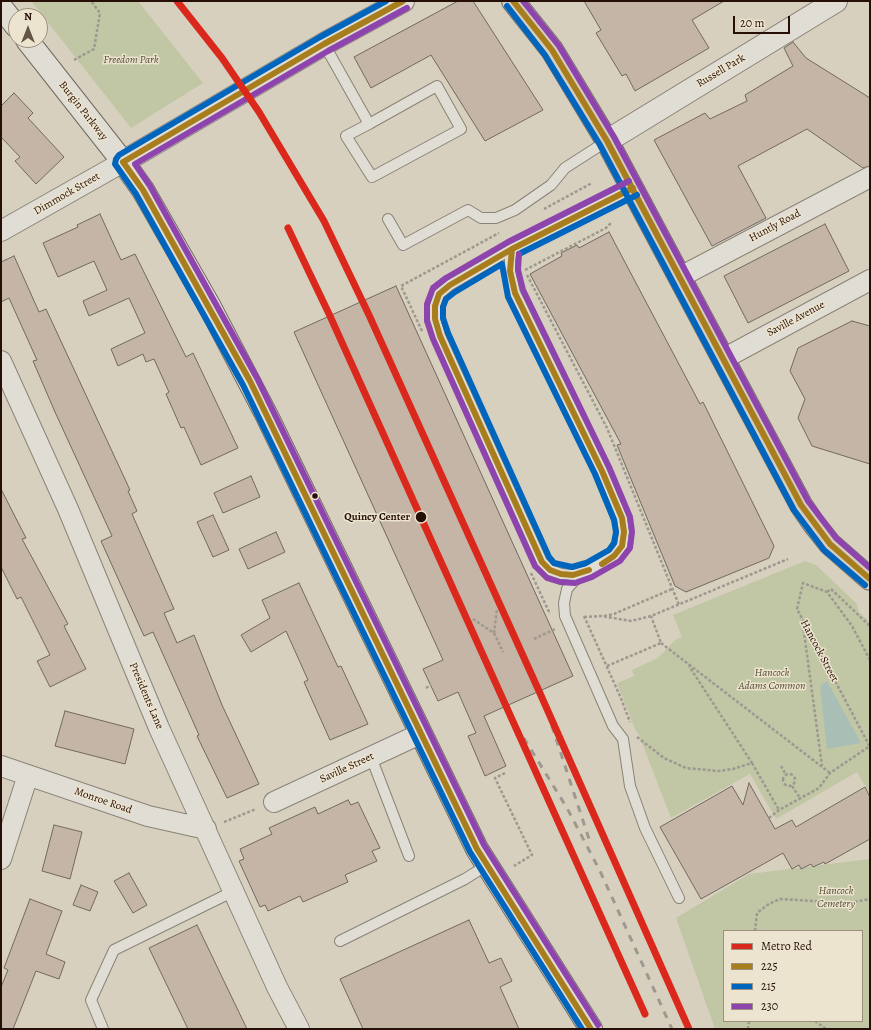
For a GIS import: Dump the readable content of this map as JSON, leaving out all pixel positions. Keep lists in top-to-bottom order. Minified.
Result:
{"streets":{"main road":["Russell Park","Burgin Parkway","Dimmock Street"],"street":["Huntly Road","Saville Avenue","Presidents Lane","Saville Street","Monroe Road"],"path":["Hancock Street"]},"crossings":[["Burgin Parkway","Dimmock Street"],["Burgin Parkway","Saville Street"],["Presidents Lane","Monroe Road"]],"parks":["Freedom Park","Hancock Adams Common","Hancock Cemetery"],"places":["Quincy Center"],"lines":["metro line Red","transit line 225","transit line 215","transit line 230"],"legend":["Metro Red","225","215","230"],"scale_bar":"20 m","north":"top"}
